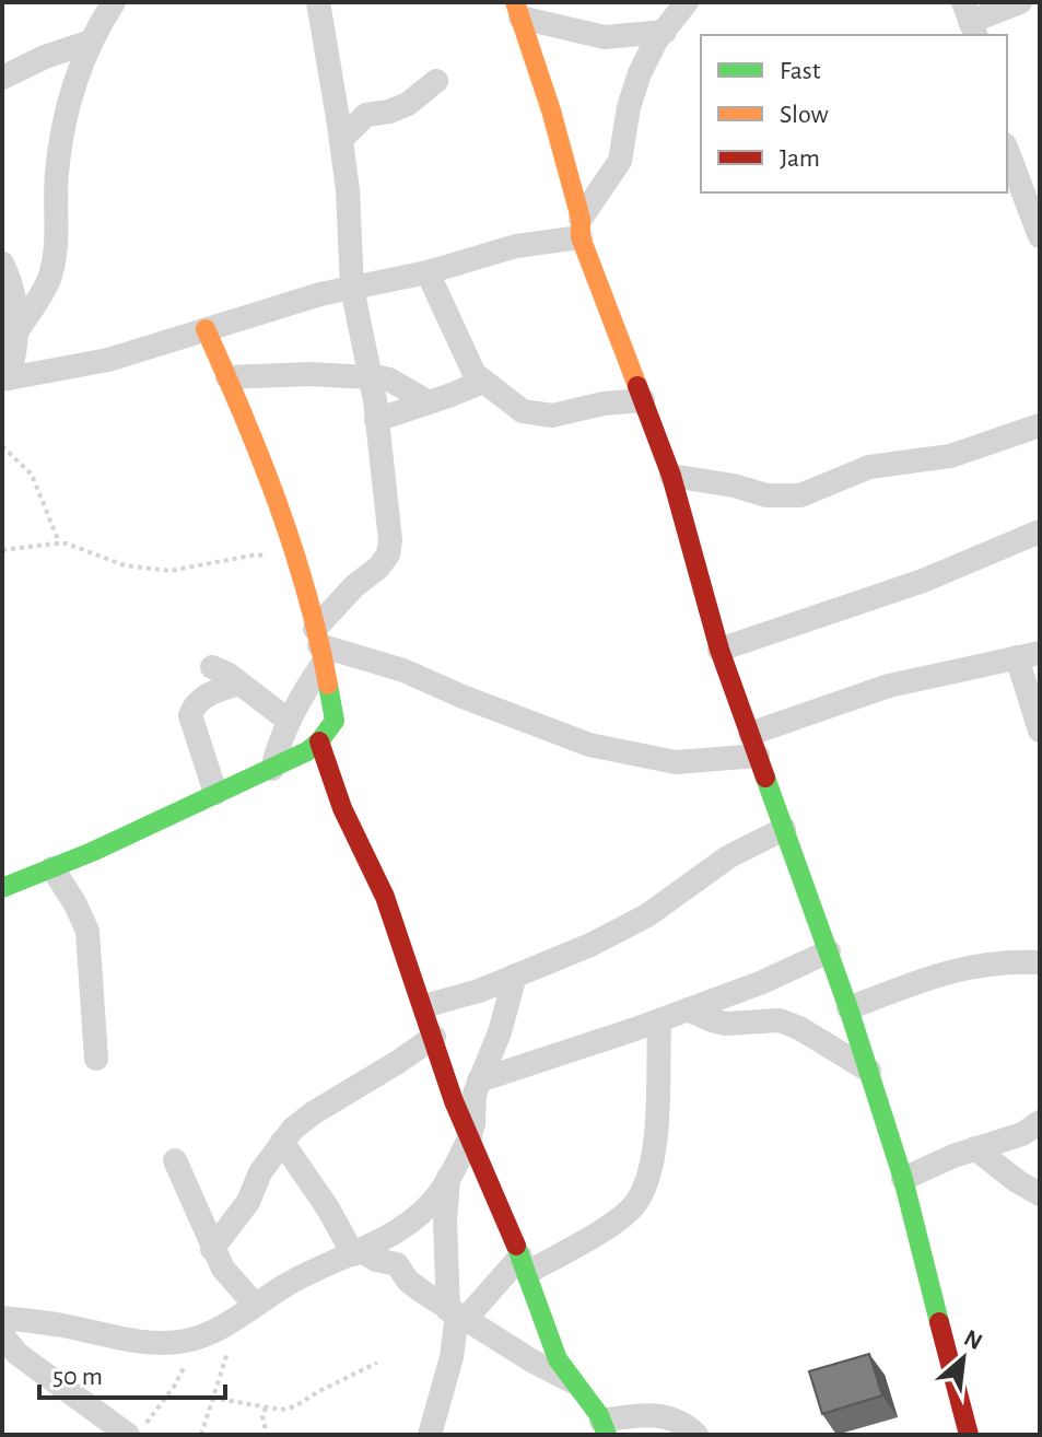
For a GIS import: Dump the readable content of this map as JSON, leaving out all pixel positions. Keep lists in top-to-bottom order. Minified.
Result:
{"legend":["Fast","Slow","Jam"],"scale_bar":"50 m","north":"top right"}
